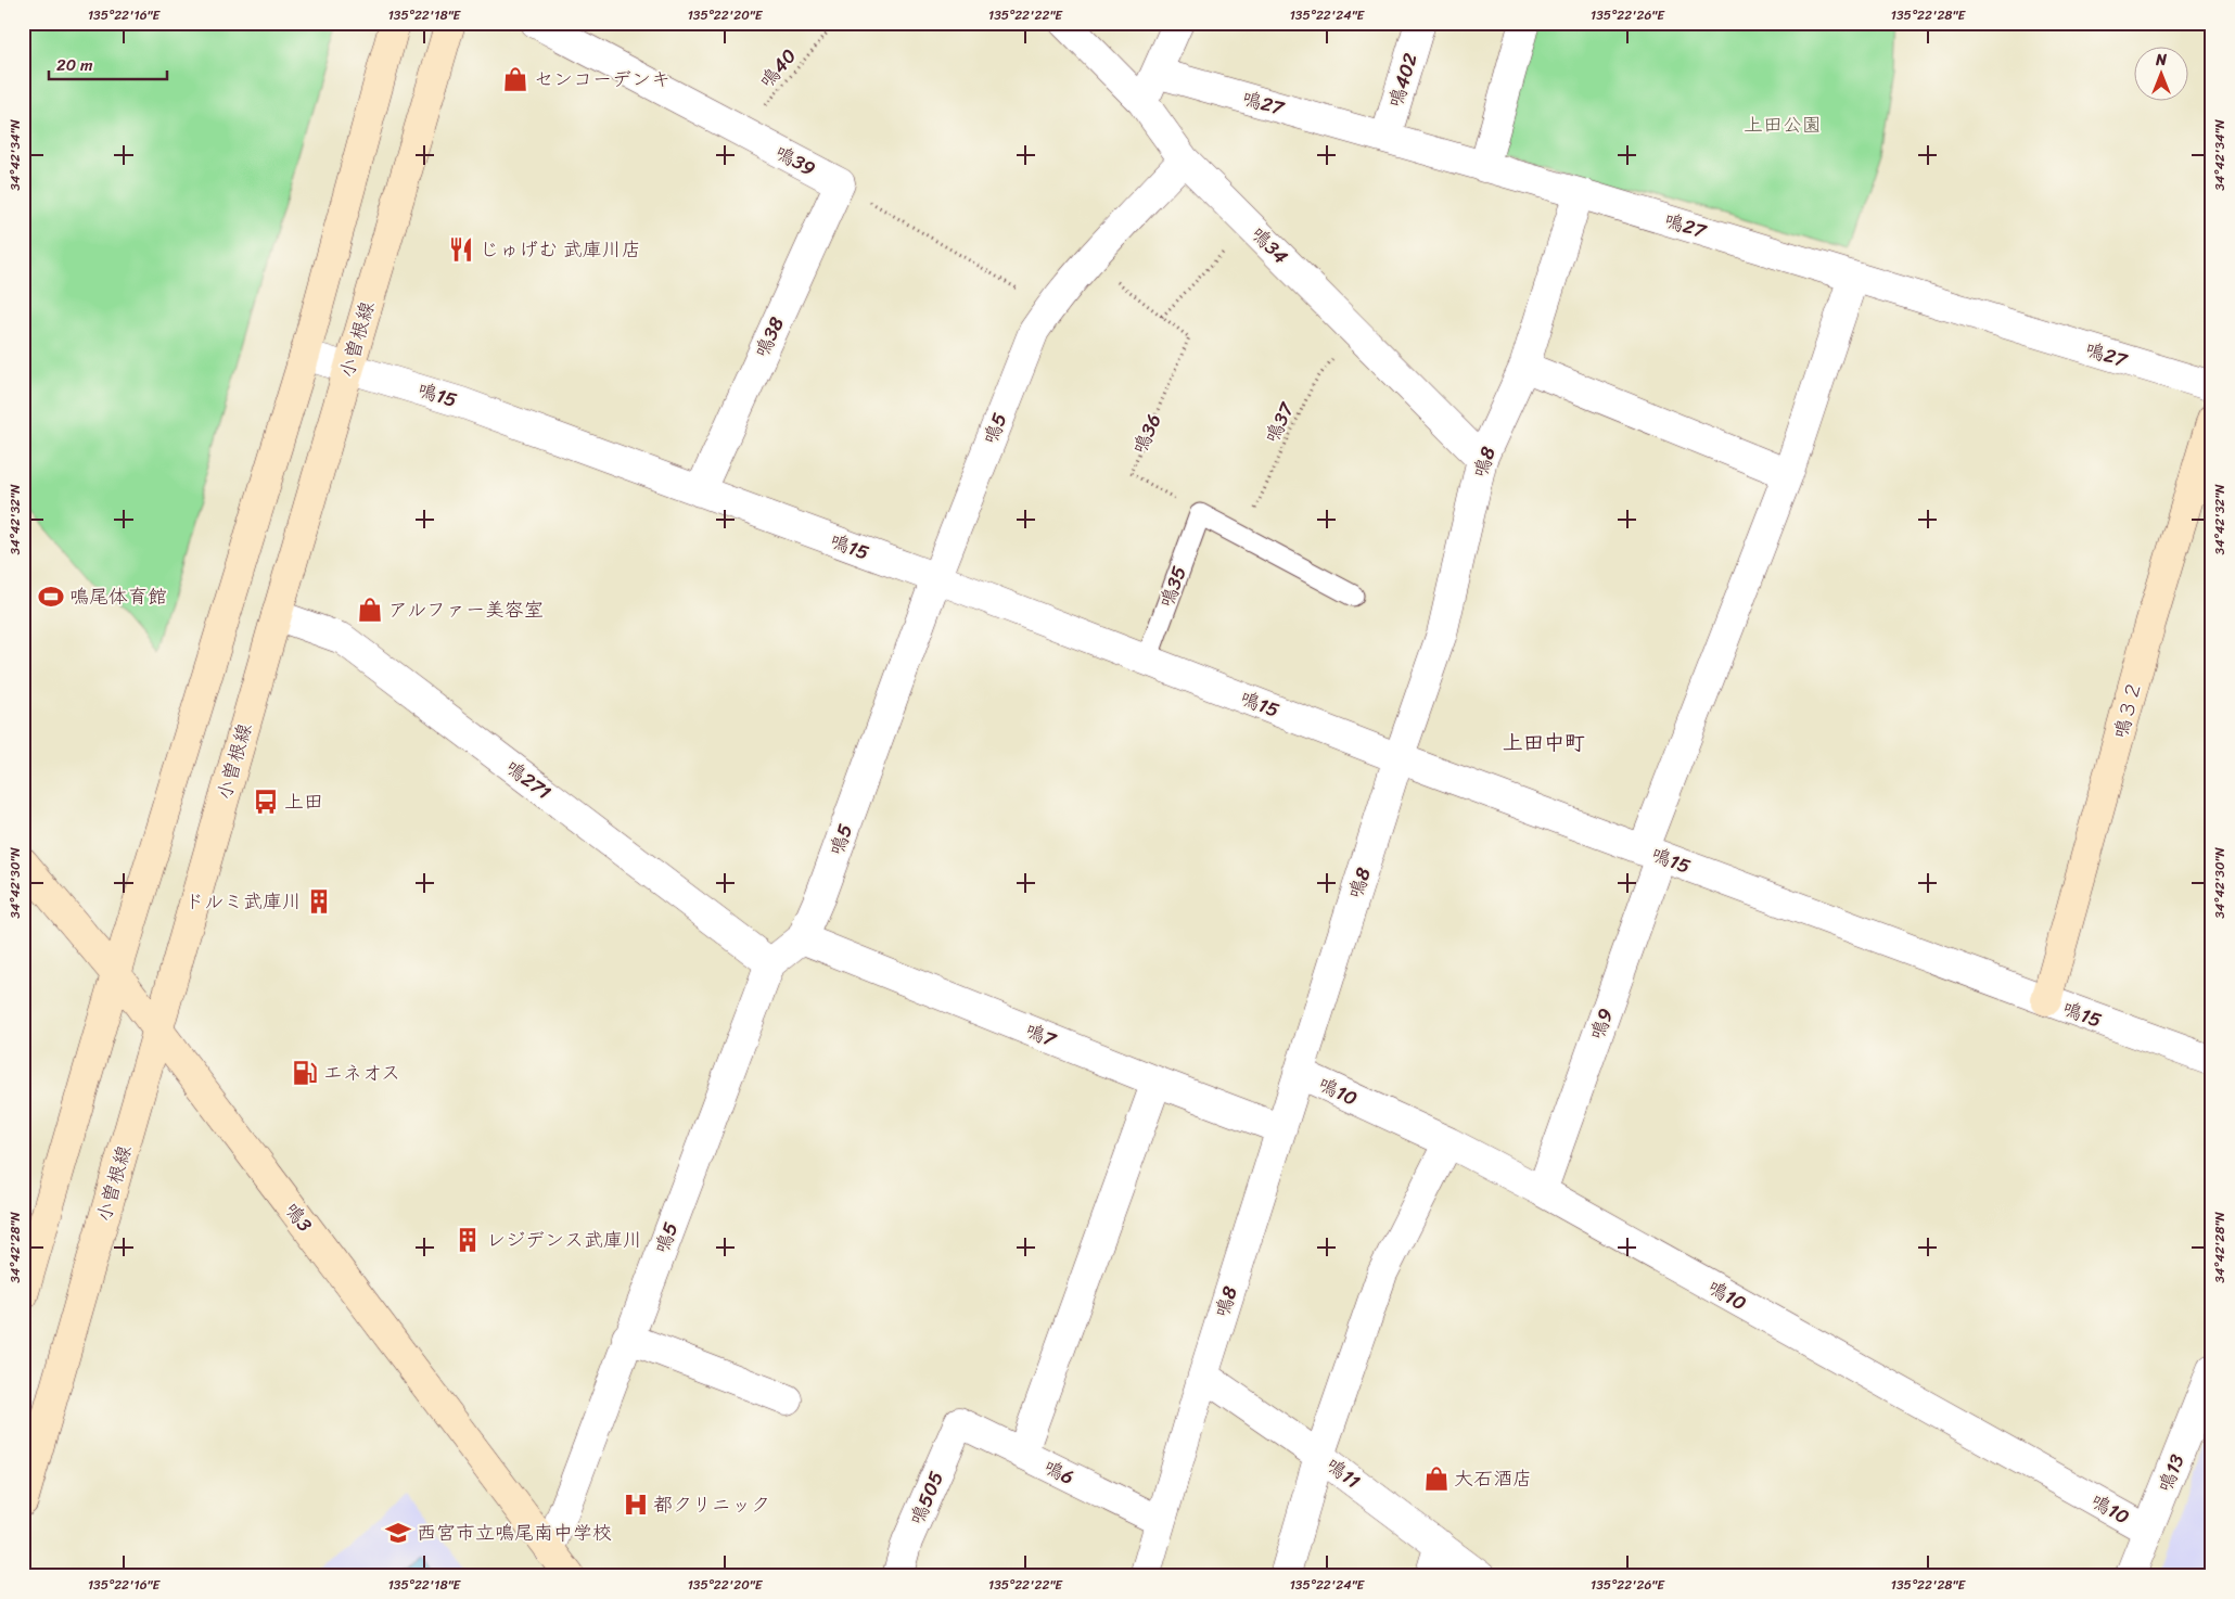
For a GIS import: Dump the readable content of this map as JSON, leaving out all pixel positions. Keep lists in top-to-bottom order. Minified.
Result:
{"streets":{"street":["鳴402","鳴27","鳴39","鳴34","鳴38","小曽根線","鳴15","鳴5","鳴8","鳴３２","鳴271","鳴9","鳴7","鳴10","鳴3","鳴6","鳴11","鳴13","鳴505"],"lane":["鳴35"],"path":["鳴40","鳴37","鳴36"]},"crossings":[["鳴40","鳴39"],["鳴402","鳴27"],["鳴27","鳴8"],["鳴27","鳴9"],["鳴39","鳴38"],["鳴34","鳴37"],["鳴34","鳴5"],["鳴34","鳴8"],["鳴38","鳴15"],["小曽根線","鳴15"],["小曽根線","鳴271"],["小曽根線","鳴3"],["鳴15","鳴5"],["鳴15","鳴8"],["鳴15","鳴35"],["鳴15","鳴３２"],["鳴15","鳴9"],["鳴5","鳴36"],["鳴5","鳴271"],["鳴5","鳴7"],["鳴5","鳴3"],["鳴36","鳴35"],["鳴8","鳴7"],["鳴8","鳴10"],["鳴8","鳴6"],["鳴8","鳴11"],["鳴9","鳴10"],["鳴10","鳴13"],["鳴6","鳴505"]],"districts":["上田中町"],"parks":["上田公園"],"places":{"shop":["センコーデンキ","アルファー美容室","大石酒店"],"restaurant":["じゅげむ 武庫川店"],"sports":["鳴尾体育館"],"bus stop":["上田"],"building":["ドルミ武庫川","レジデンス武庫川"],"fuel station":["エネオス"],"hospital":["都クリニック"],"school or university":["西宮市立鳴尾南中学校"]},"scale_bar":"20 m","north":"top","coordinates":["135°22'16\"E","135°22'18\"E","135°22'20\"E","135°22'22\"E","135°22'24\"E","135°22'26\"E","135°22'28\"E","34°42'34\"N","34°42'32\"N","34°42'30\"N","34°42'28\"N"]}
